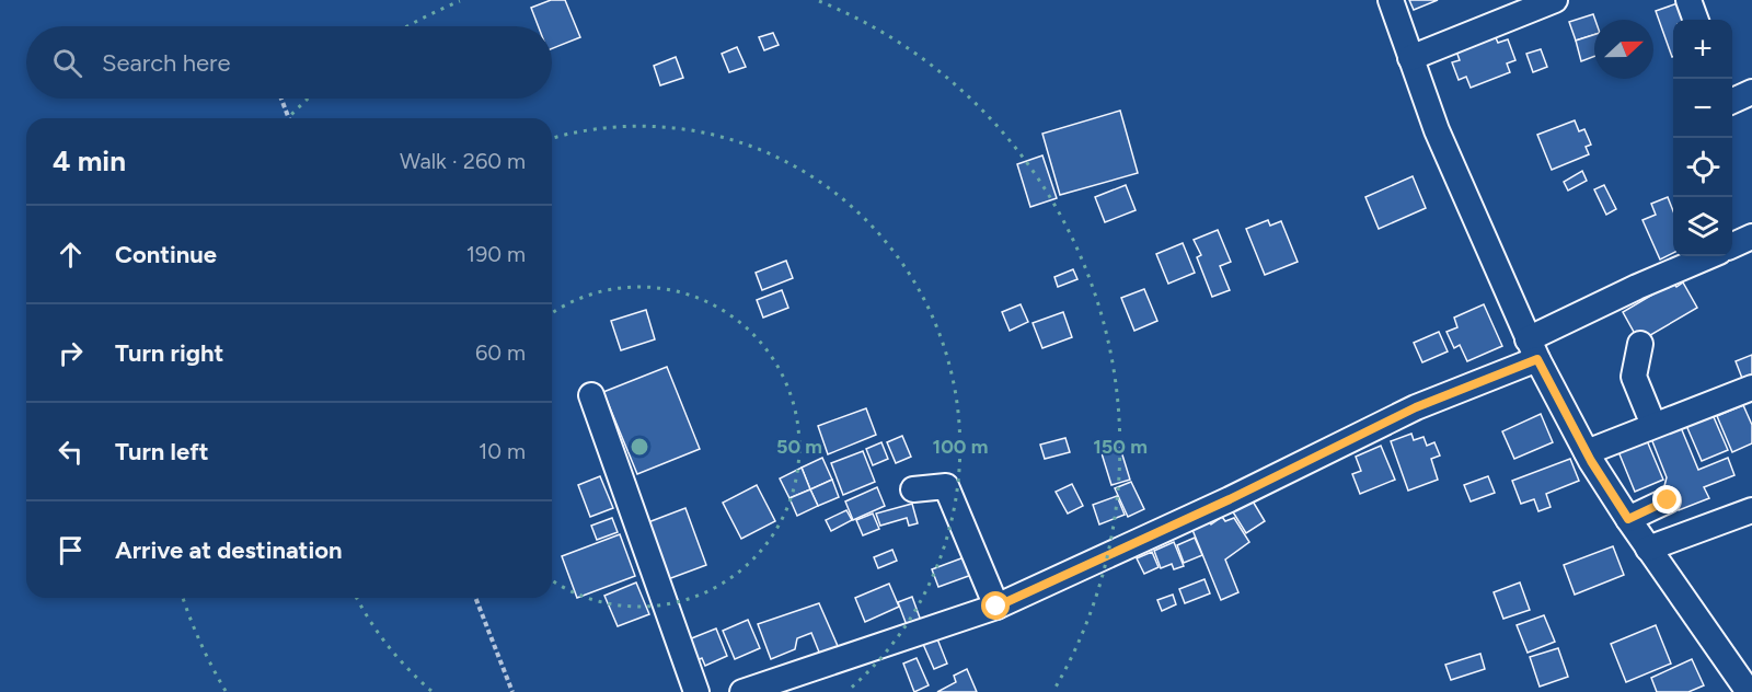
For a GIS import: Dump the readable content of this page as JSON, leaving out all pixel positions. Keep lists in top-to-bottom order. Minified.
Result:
{"north":"right","page":{"map_buttons":["+","−"],"search":"Search here","heading":["4 min","Walk · 260 m"],"list":[["Continue","190 m"],["Turn right","60 m"],["Turn left","10 m"],"Arrive at destination"]},"rings":["50 m","100 m","150 m"]}
